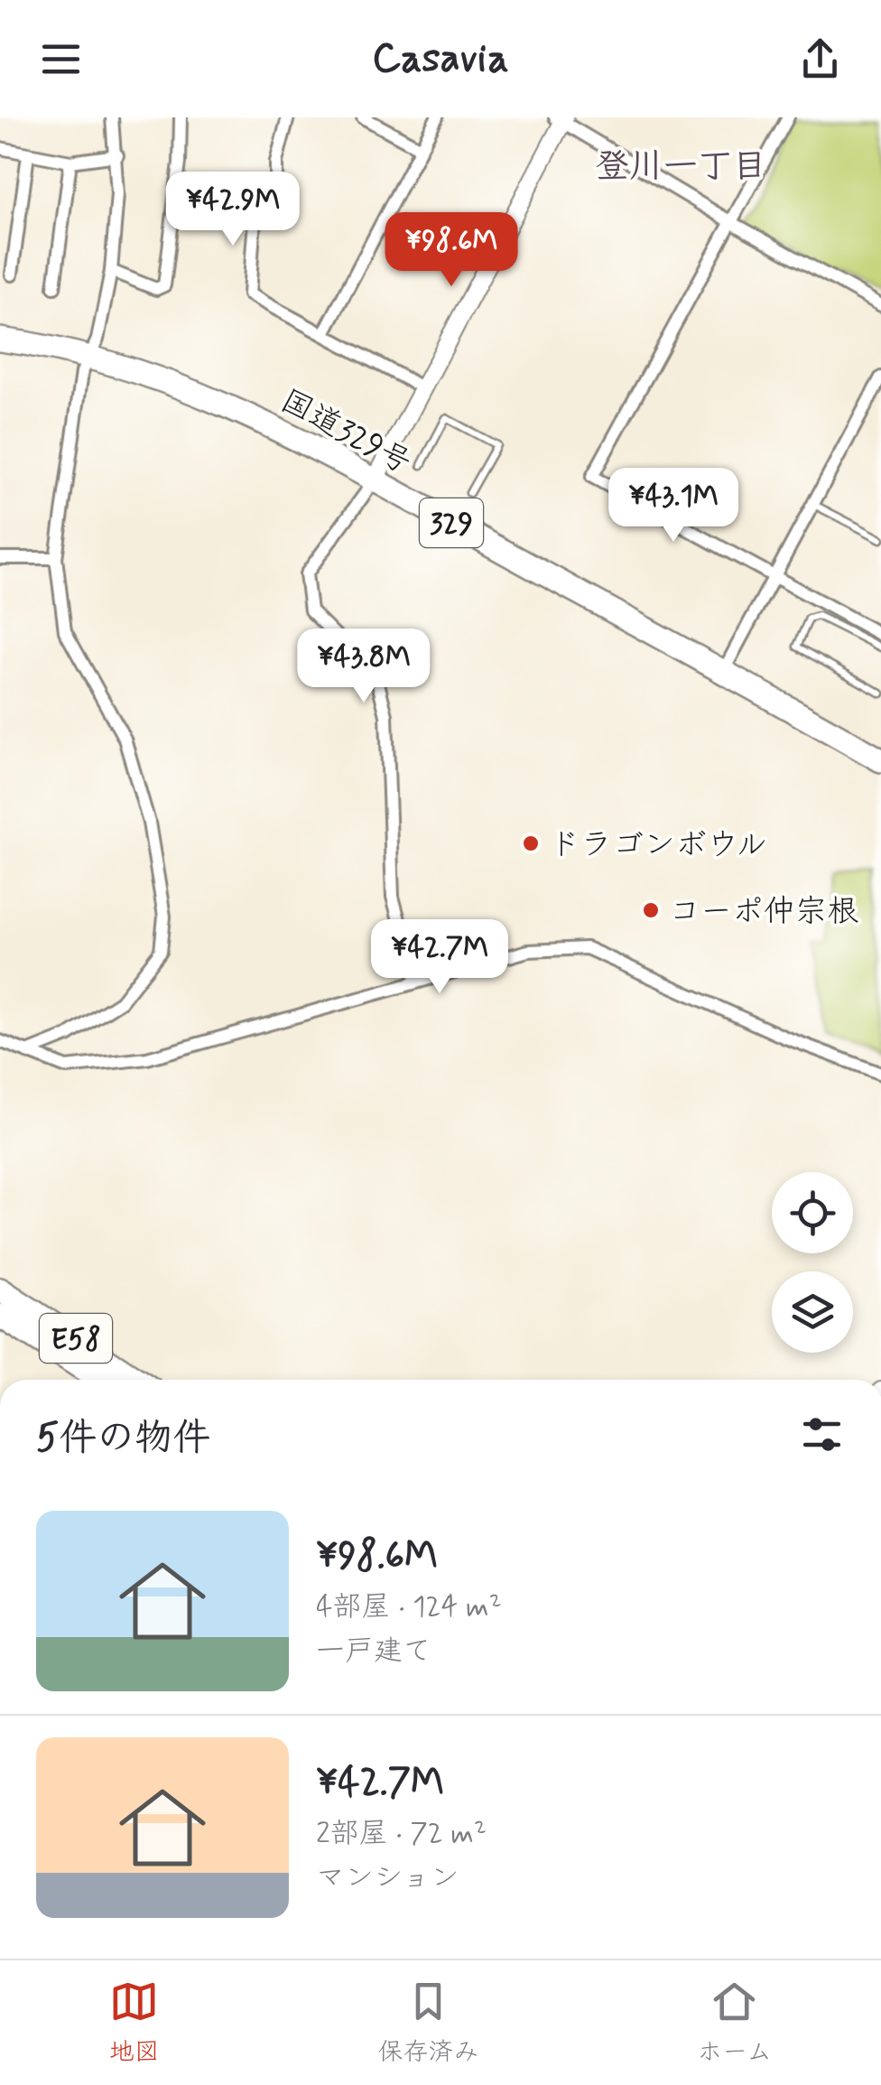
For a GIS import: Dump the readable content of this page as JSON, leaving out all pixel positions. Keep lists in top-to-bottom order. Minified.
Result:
{"streets":{"highway":["国道329号","329","E58"]},"districts":["登川一丁目"],"places":["ドラゴンボウル","コーポ仲宗根"],"page":{"header":"Casavia","price":["¥42.9M","¥98.6M","¥43.1M","¥43.8M","¥42.7M"],"heading":"5件の物件","list":[{"name":"¥98.6M","note":"4部屋 · 124 m² · 一戸建て"},{"name":"¥42.7M","note":"2部屋 · 72 m² · マンション"}],"tabs":["地図","保存済み","ホーム"]}}
